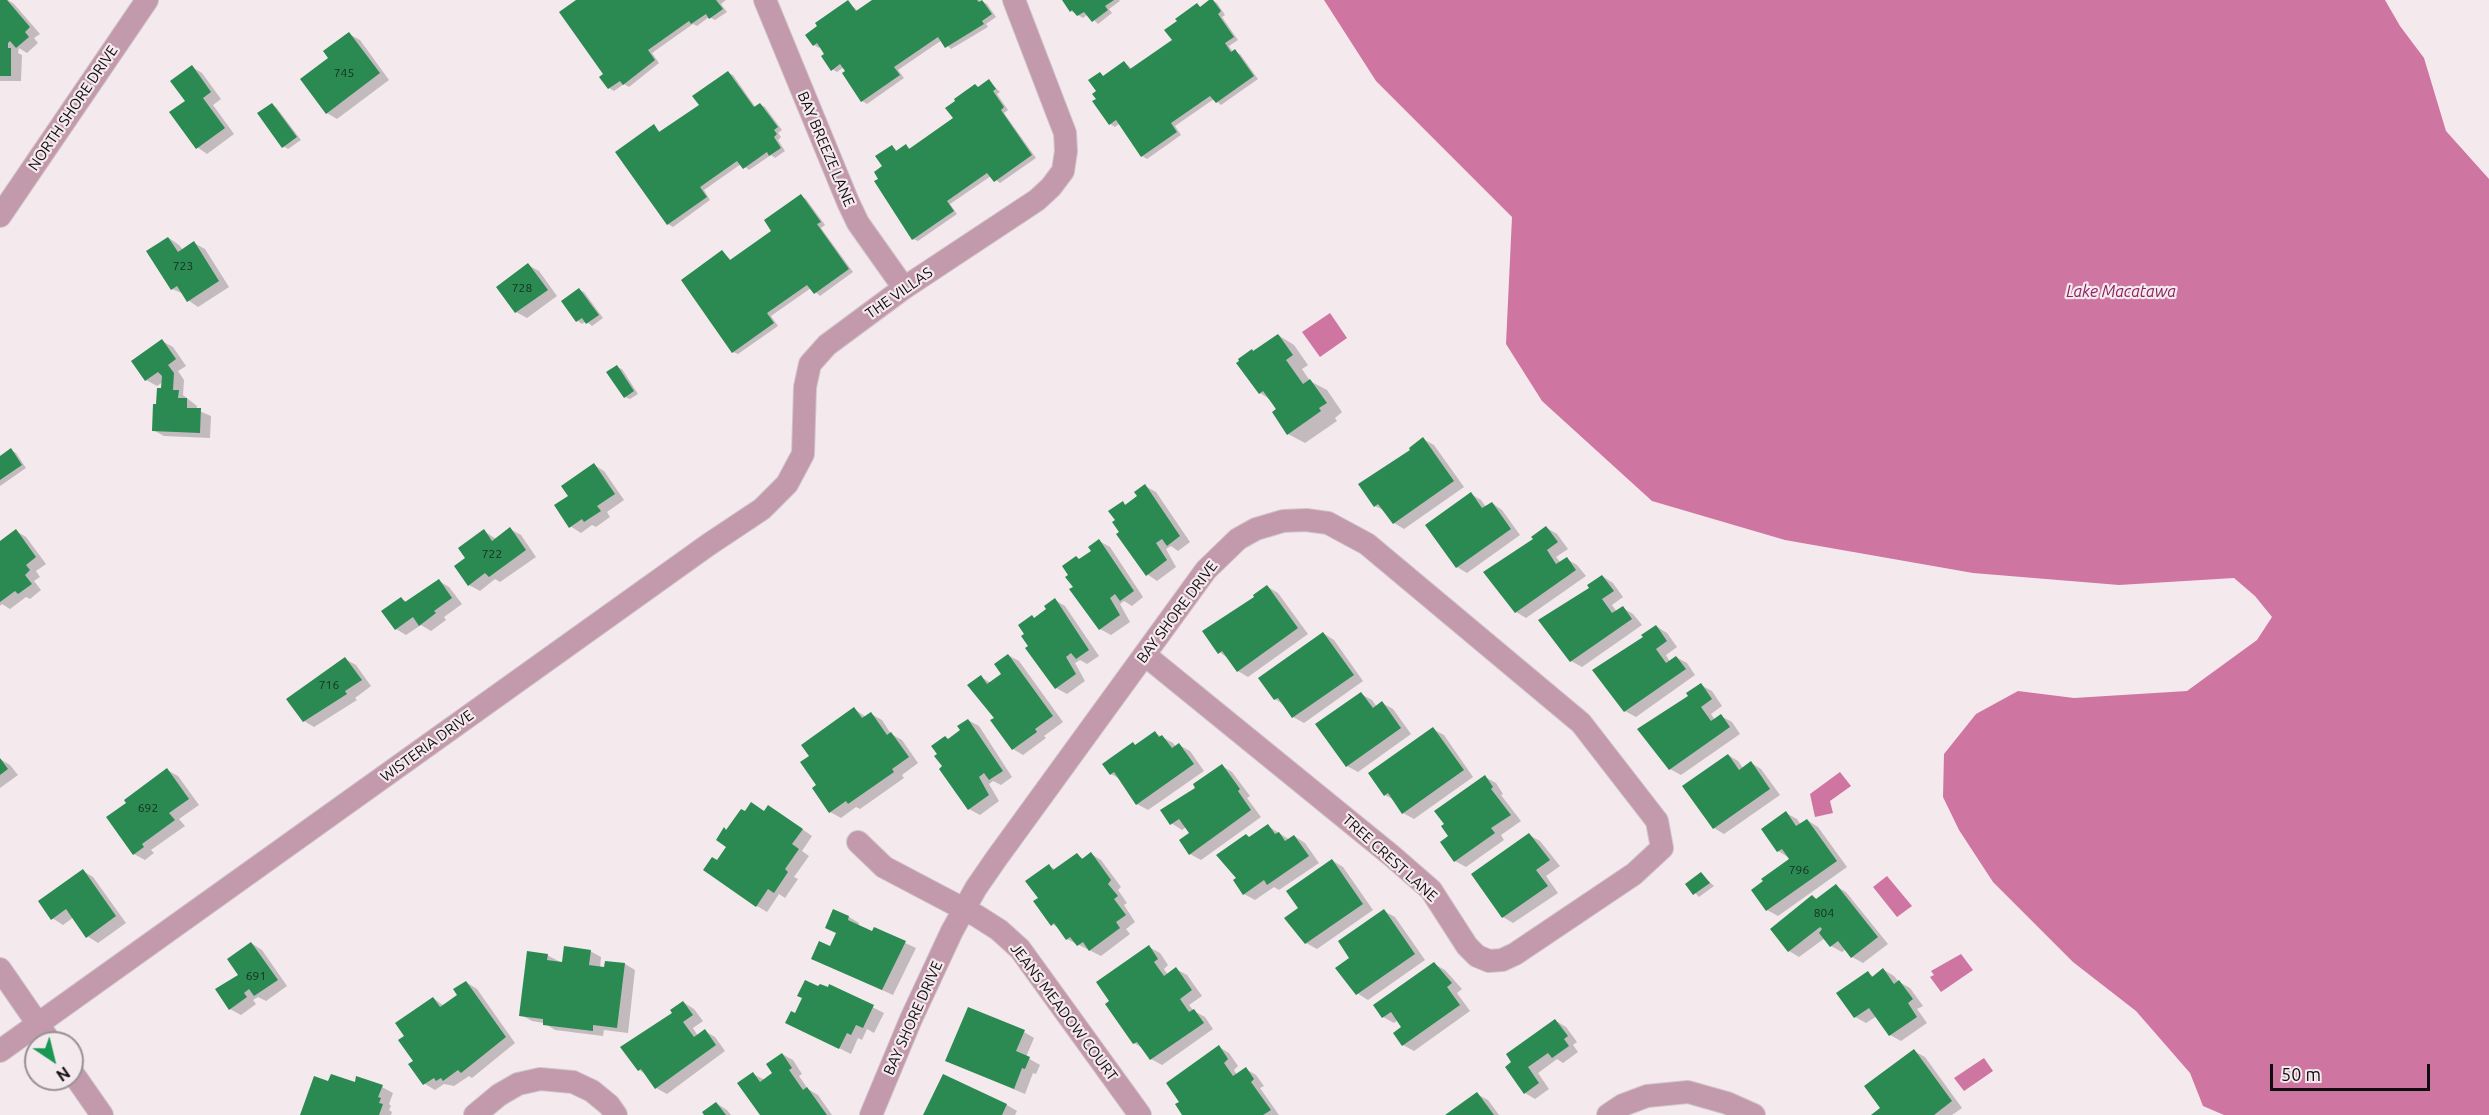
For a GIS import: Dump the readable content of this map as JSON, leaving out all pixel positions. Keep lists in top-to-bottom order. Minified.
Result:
{"streets":{"street":["NORTH SHORE DRIVE","BAY BREEZE LANE","THE VILLAS","BAY SHORE DRIVE","WISTERIA DRIVE","TREE CREST LANE","JEANS MEADOW COURT"]},"crossings":[["BAY BREEZE LANE","THE VILLAS"],["THE VILLAS","WISTERIA DRIVE"],["BAY SHORE DRIVE","TREE CREST LANE"],["BAY SHORE DRIVE","JEANS MEADOW COURT"]],"water":["Lake Macatawa"],"house_numbers":["745","723","728","722","716","692","796","804","691"],"scale_bar":"50 m","north":"bottom right"}
